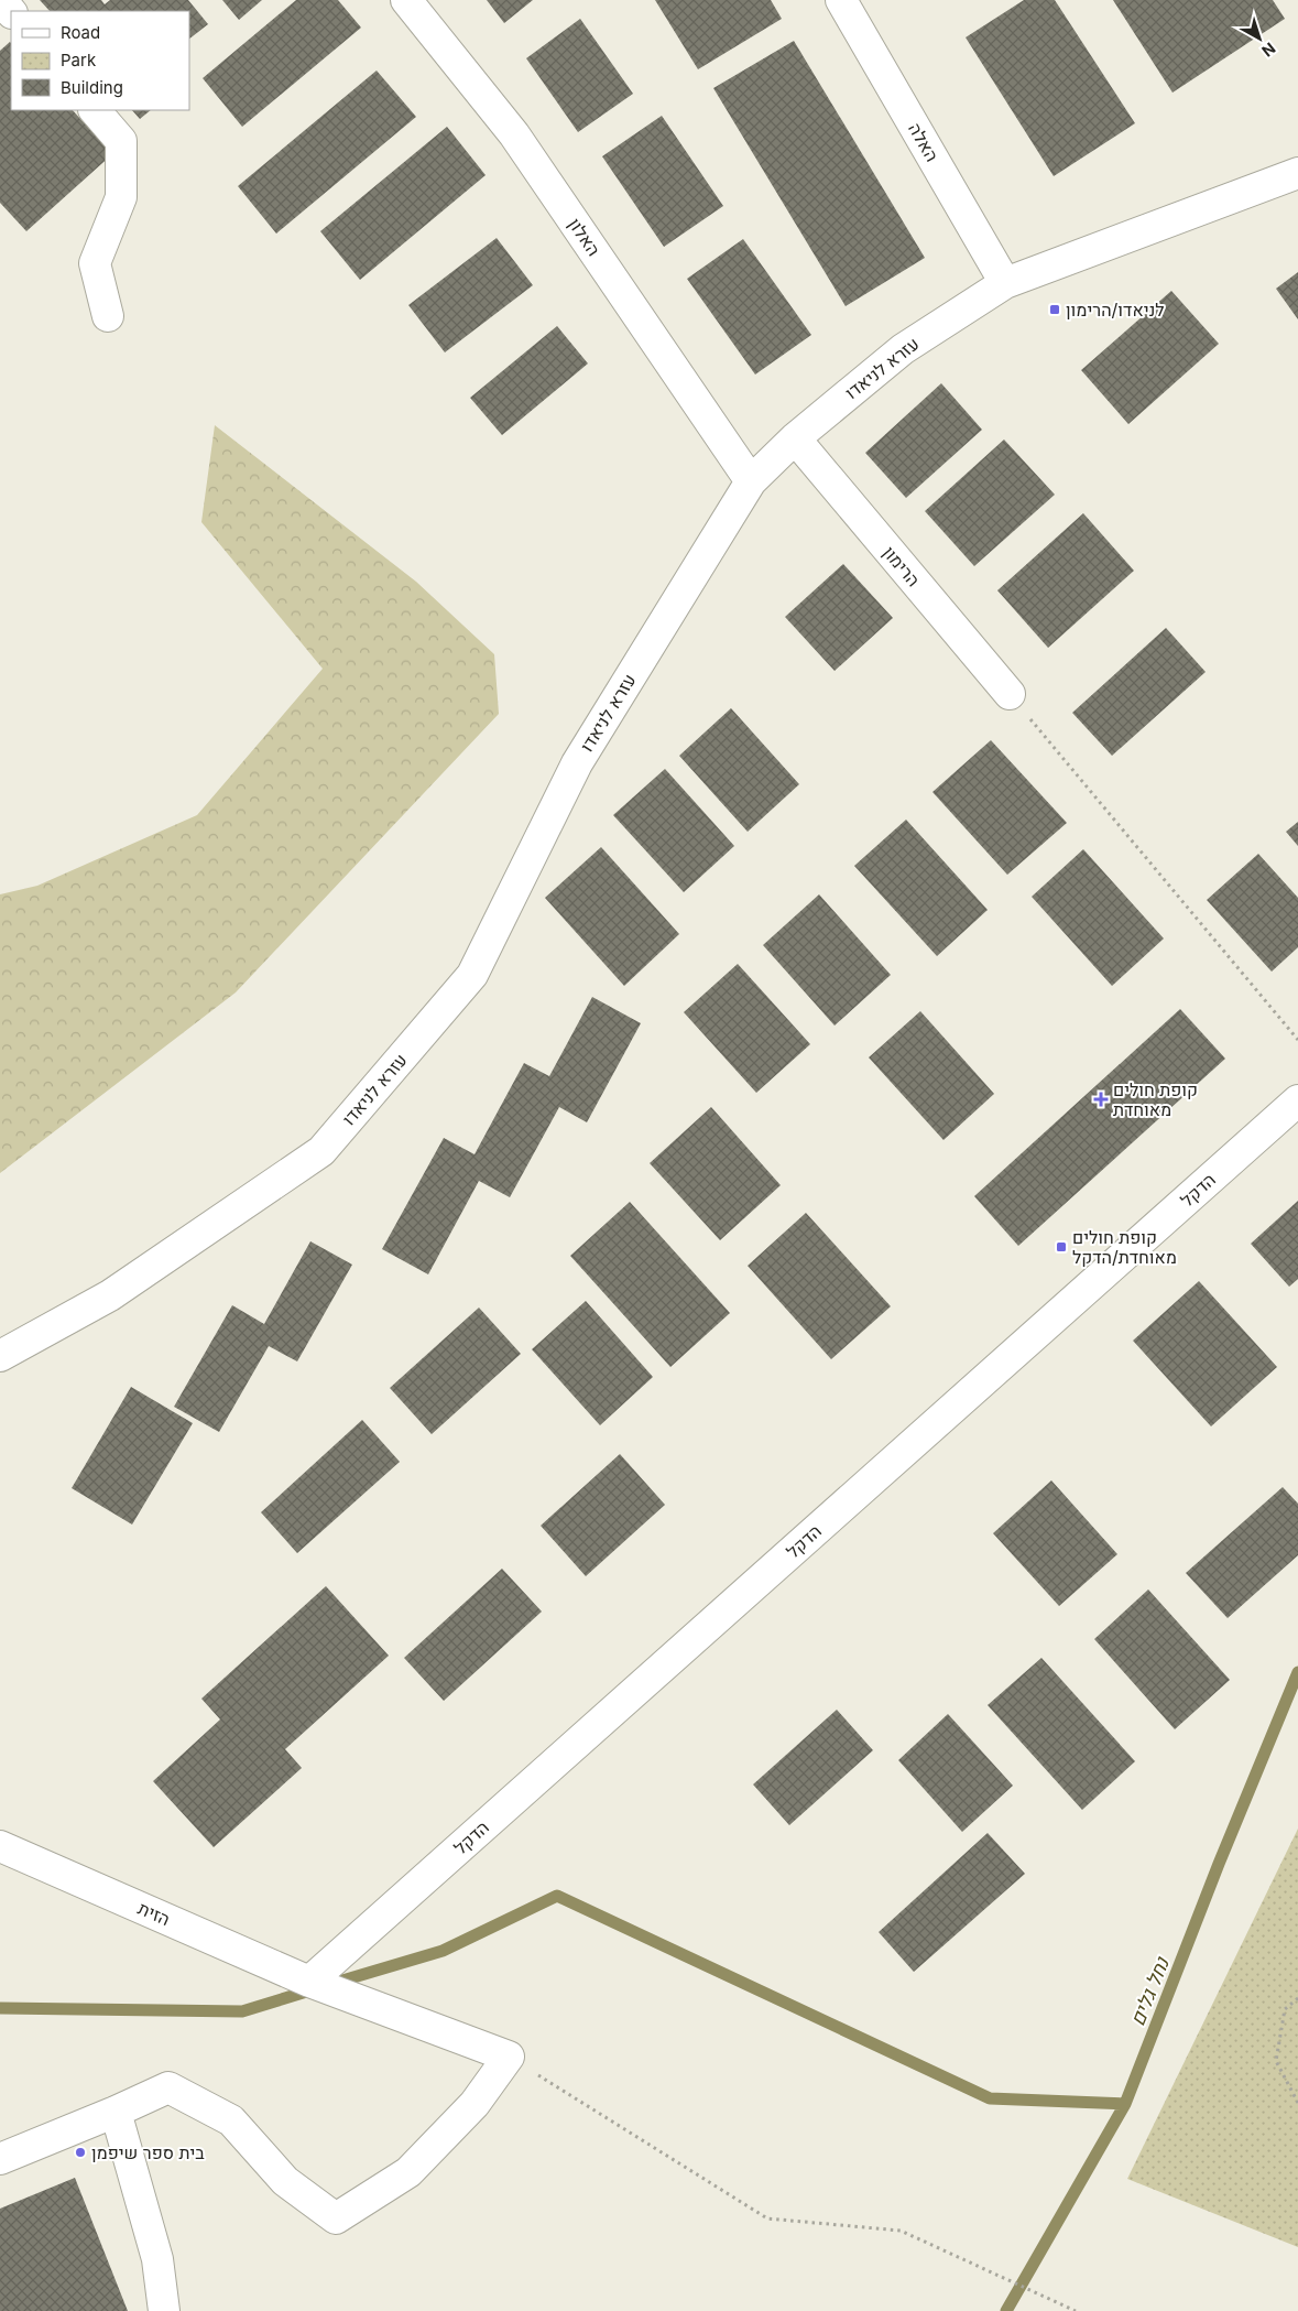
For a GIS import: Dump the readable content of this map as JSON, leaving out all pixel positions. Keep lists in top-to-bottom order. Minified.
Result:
{"streets":{"street":["האלה","האלון","עזרא לניאדו","הרימון","הדקל","הזית"]},"crossings":[["האלה","עזרא לניאדו"],["האלון","עזרא לניאדו"],["עזרא לניאדו","הרימון"],["הדקל","הזית"]],"water":["נחל גלים"],"places":{"transit":["לניאדו/הרימון","קופת חולים מאוחדת/הדקל"],"health":["קופת חולים מאוחדת"],"other":["בית ספר שיפמן"]},"legend":["Road","Park","Building"],"north":"bottom right"}
